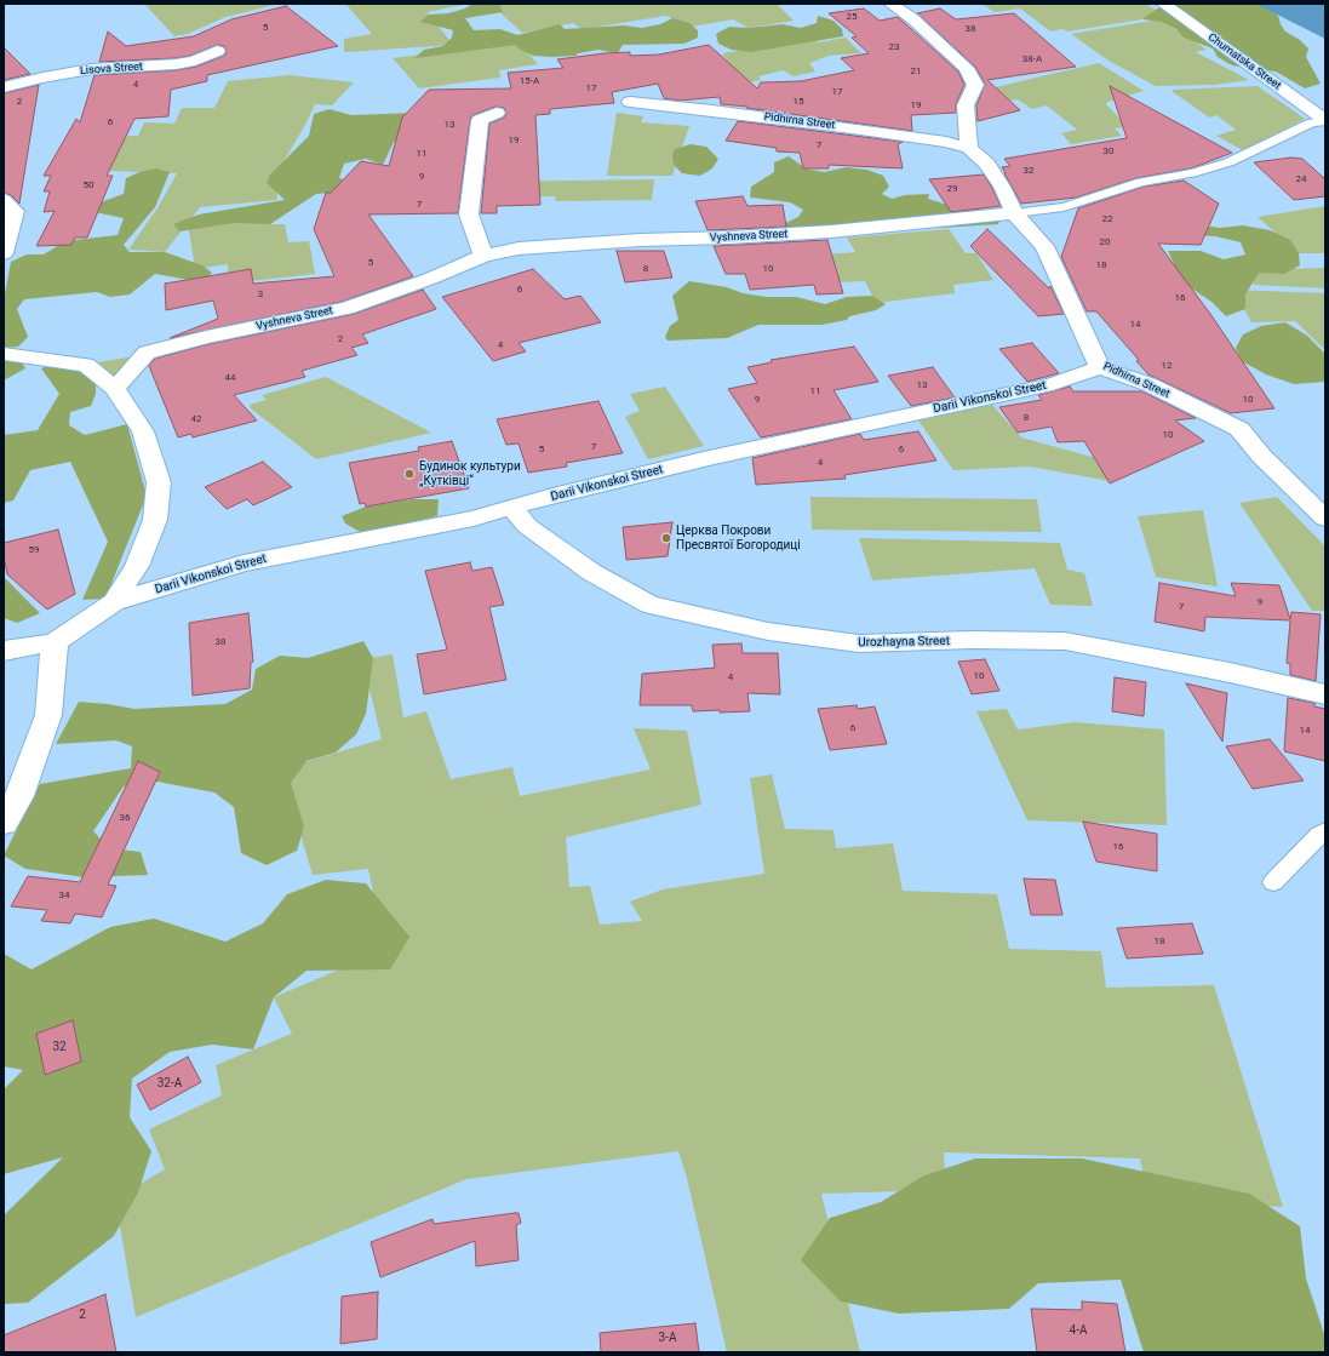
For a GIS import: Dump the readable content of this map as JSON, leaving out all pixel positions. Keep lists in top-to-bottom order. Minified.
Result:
{"streets":{"street":["Chumatska Street","Lisova Street","Pidhirna Street","Vyshneva Street","Darii Vikonskoi Street","Urozhayna Street"]},"crossings":[["Pidhirna Street","Vyshneva Street"],["Pidhirna Street","Darii Vikonskoi Street"],["Darii Vikonskoi Street","Urozhayna Street"]],"places":["Будинок культури „Кутківці“","Церква Покрови Пресвятої Богородиці"],"house_numbers":["25","5","38","23","38-А","21","15-А","4","17","17","2","15","19","6","13","19","7","30","11","32","9","24","50","29","7","22","20","5","18","8","10","6","3","16","14","2","4","12","44","13","11","9","10","8","42","10","7","5","6","4","59","9","7","38","10","4","6","14","36","16","34","18","32","32-А","2","4-А","3-А"]}
